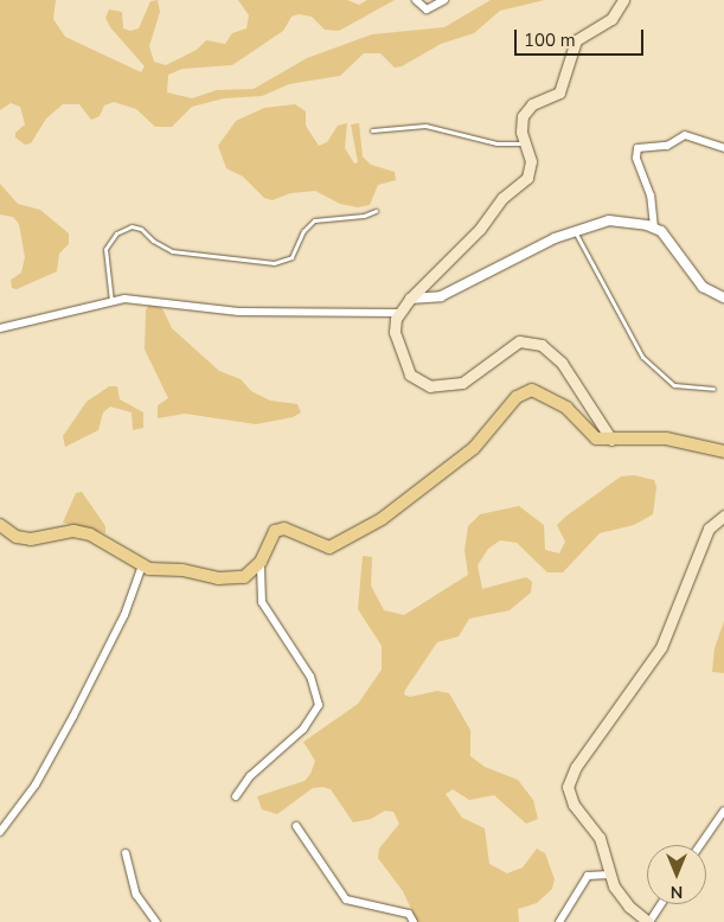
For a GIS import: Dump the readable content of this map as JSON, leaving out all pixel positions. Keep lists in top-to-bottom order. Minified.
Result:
{"scale_bar":"100 m","north":"bottom"}
